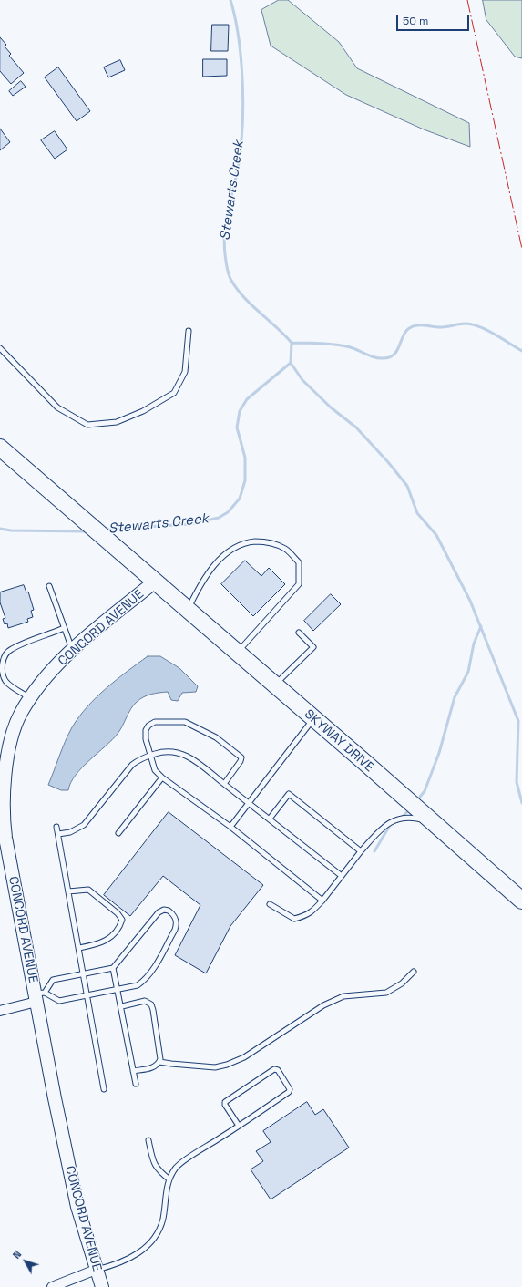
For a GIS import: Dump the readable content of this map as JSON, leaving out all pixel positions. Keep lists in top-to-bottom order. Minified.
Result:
{"streets":{"highway":["SKYWAY DRIVE"],"street":["CONCORD AVENUE"]},"crossings":[["CONCORD AVENUE","SKYWAY DRIVE"]],"water":["Stewarts Creek"],"scale_bar":"50 m","north":"top left"}
